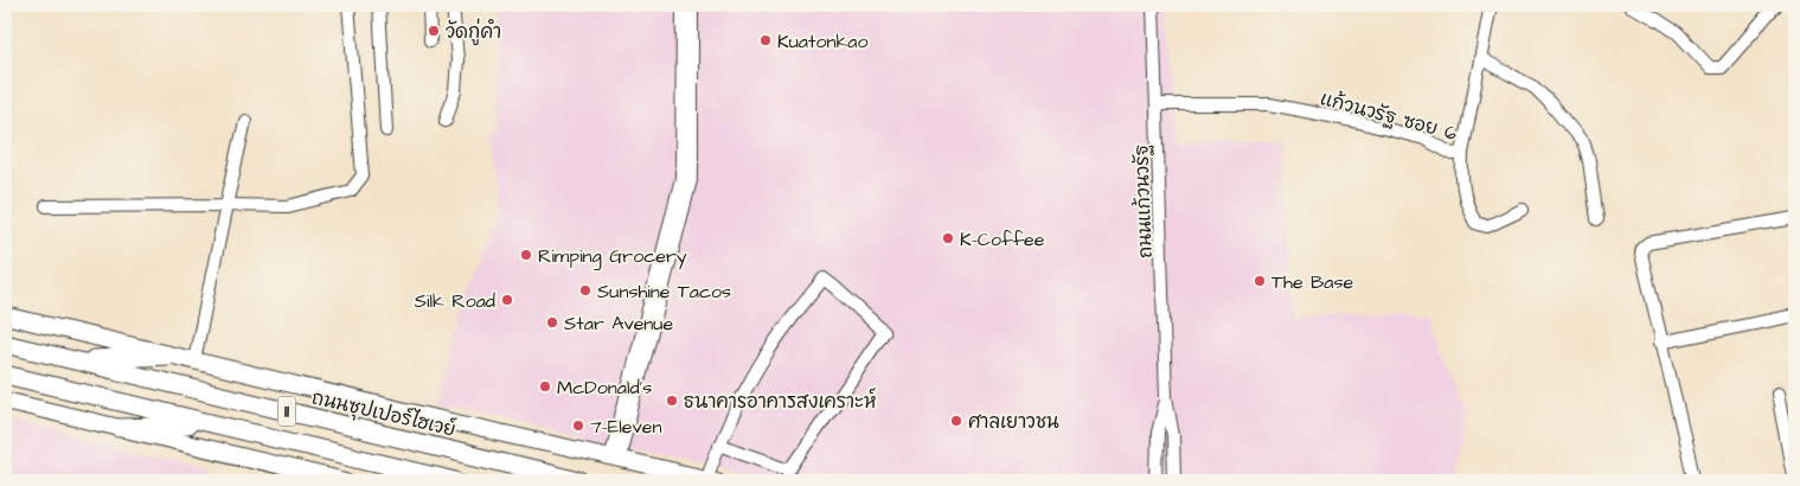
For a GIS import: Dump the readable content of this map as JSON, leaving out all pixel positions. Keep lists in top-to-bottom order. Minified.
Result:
{"streets":{"highway":["11","ถนนซุปเปอร์ไฮเวย์"],"street":["แก้วนวรัฐ ซอย 6","ถนนแก้วนวรัฐ"]},"crossings":[["แก้วนวรัฐ ซอย 6","ถนนแก้วนวรัฐ"]],"places":["วัดกู่คำ","Kuatonkao","K-Coffee","Rimping Grocery","The Base","Sunshine Tacos","Silk Road","Star Avenue","McDonald's","ธนาคารอาคารสงเคราะห์","ศาลเยาวชน","7-Eleven"]}
